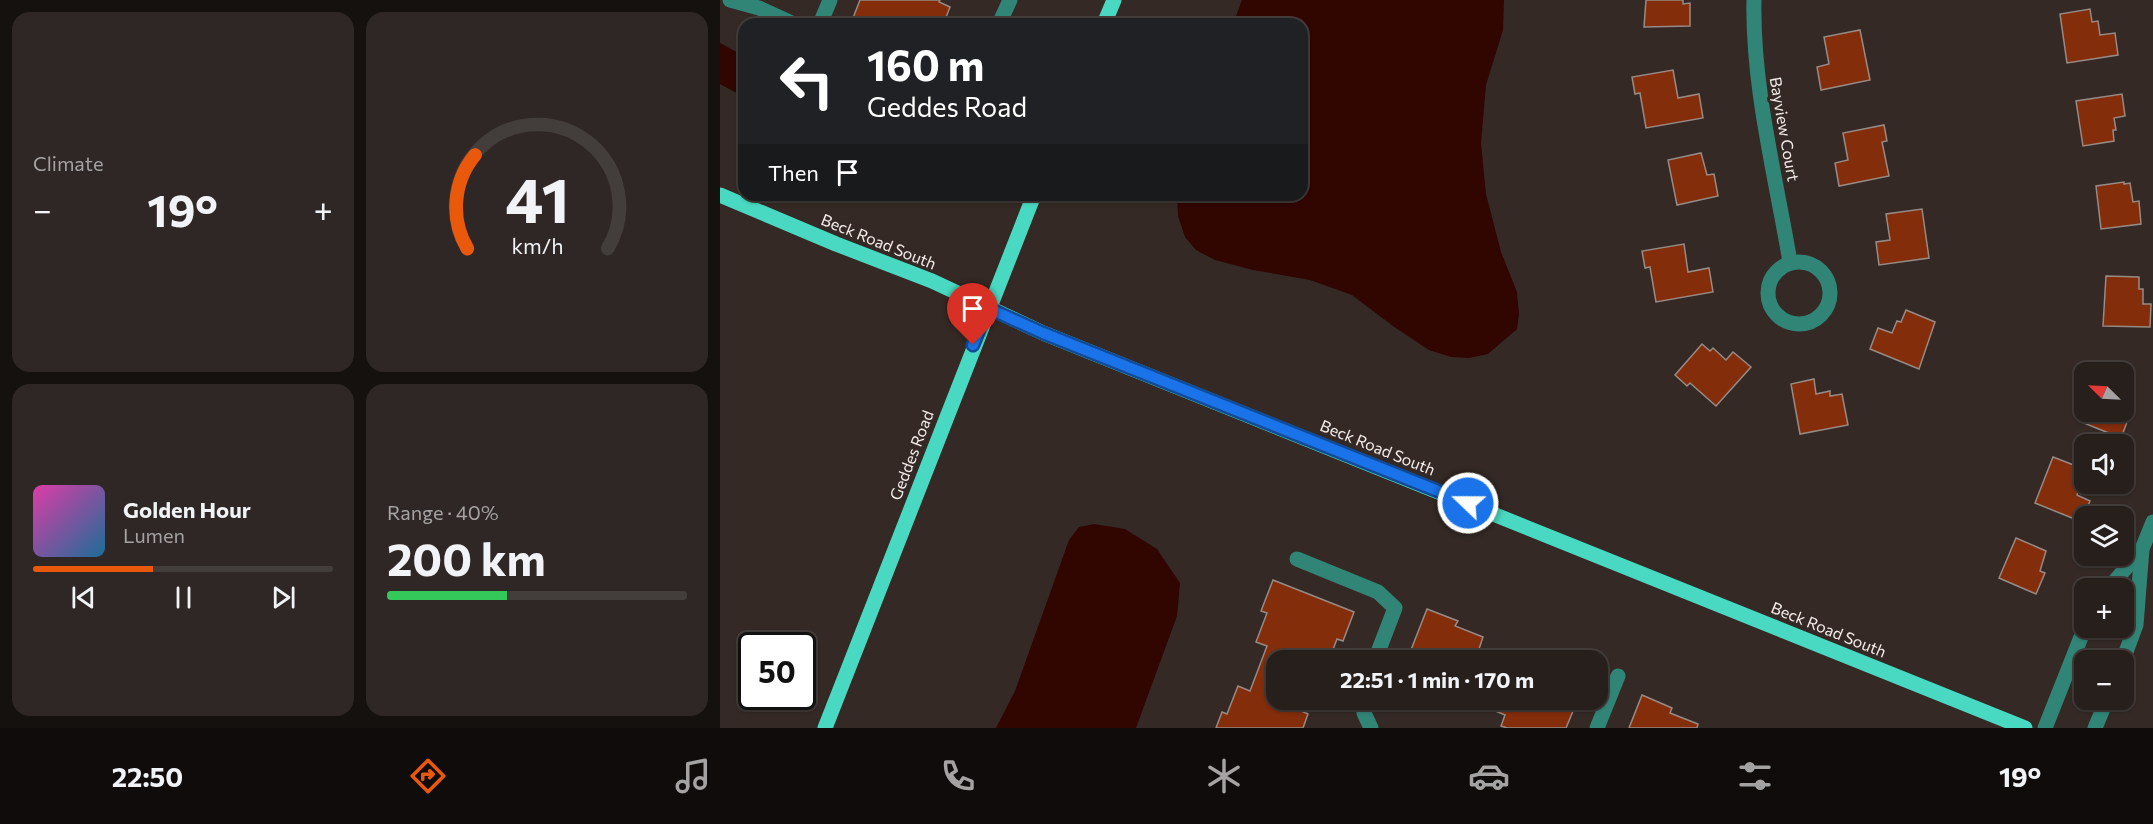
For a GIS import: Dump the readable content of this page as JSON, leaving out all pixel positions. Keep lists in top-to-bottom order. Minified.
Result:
{"streets":{"main road":["Beck Road South","Geddes Road"],"street":["Bayview Court"]},"crossings":[["Beck Road South","Geddes Road"]],"north":"top left","page":{"tile":["Climate",["Range · 40%","200 km"]],"turn":["160 m","Geddes Road"],"then":"Then","heat":["−","19°","+"],"map_buttons":["+","−"],"song":["Golden Hour","Lumen"],"limit":"50","trip":"22:51 · 1 min · 170 m","tabs":["22:50","19°"],"gauge":["41","km/h"]}}
